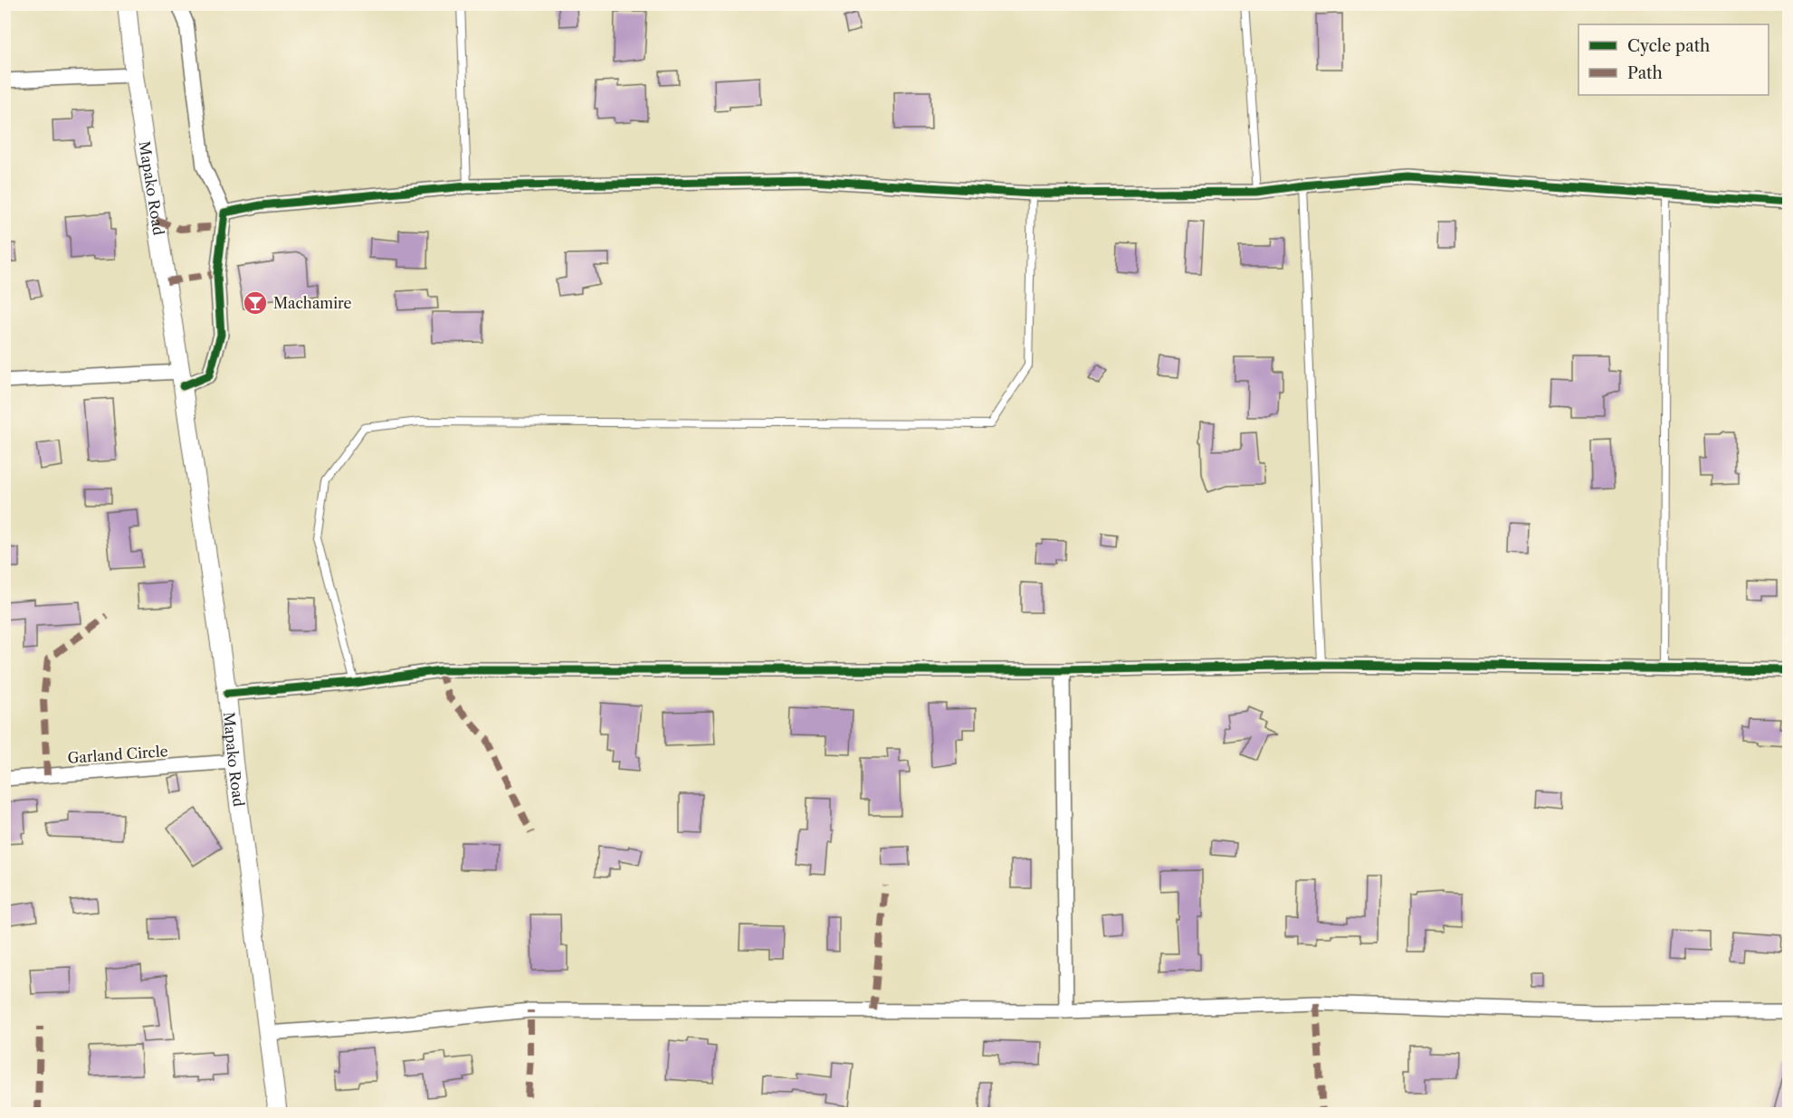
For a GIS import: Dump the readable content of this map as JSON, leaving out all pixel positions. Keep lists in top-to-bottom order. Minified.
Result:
{"streets":{"street":["Mapako Road","Garland Circle"]},"crossings":[["Mapako Road","Garland Circle"]],"places":{"bar":["Machamire"]},"legend":["Cycle path","Path"]}
